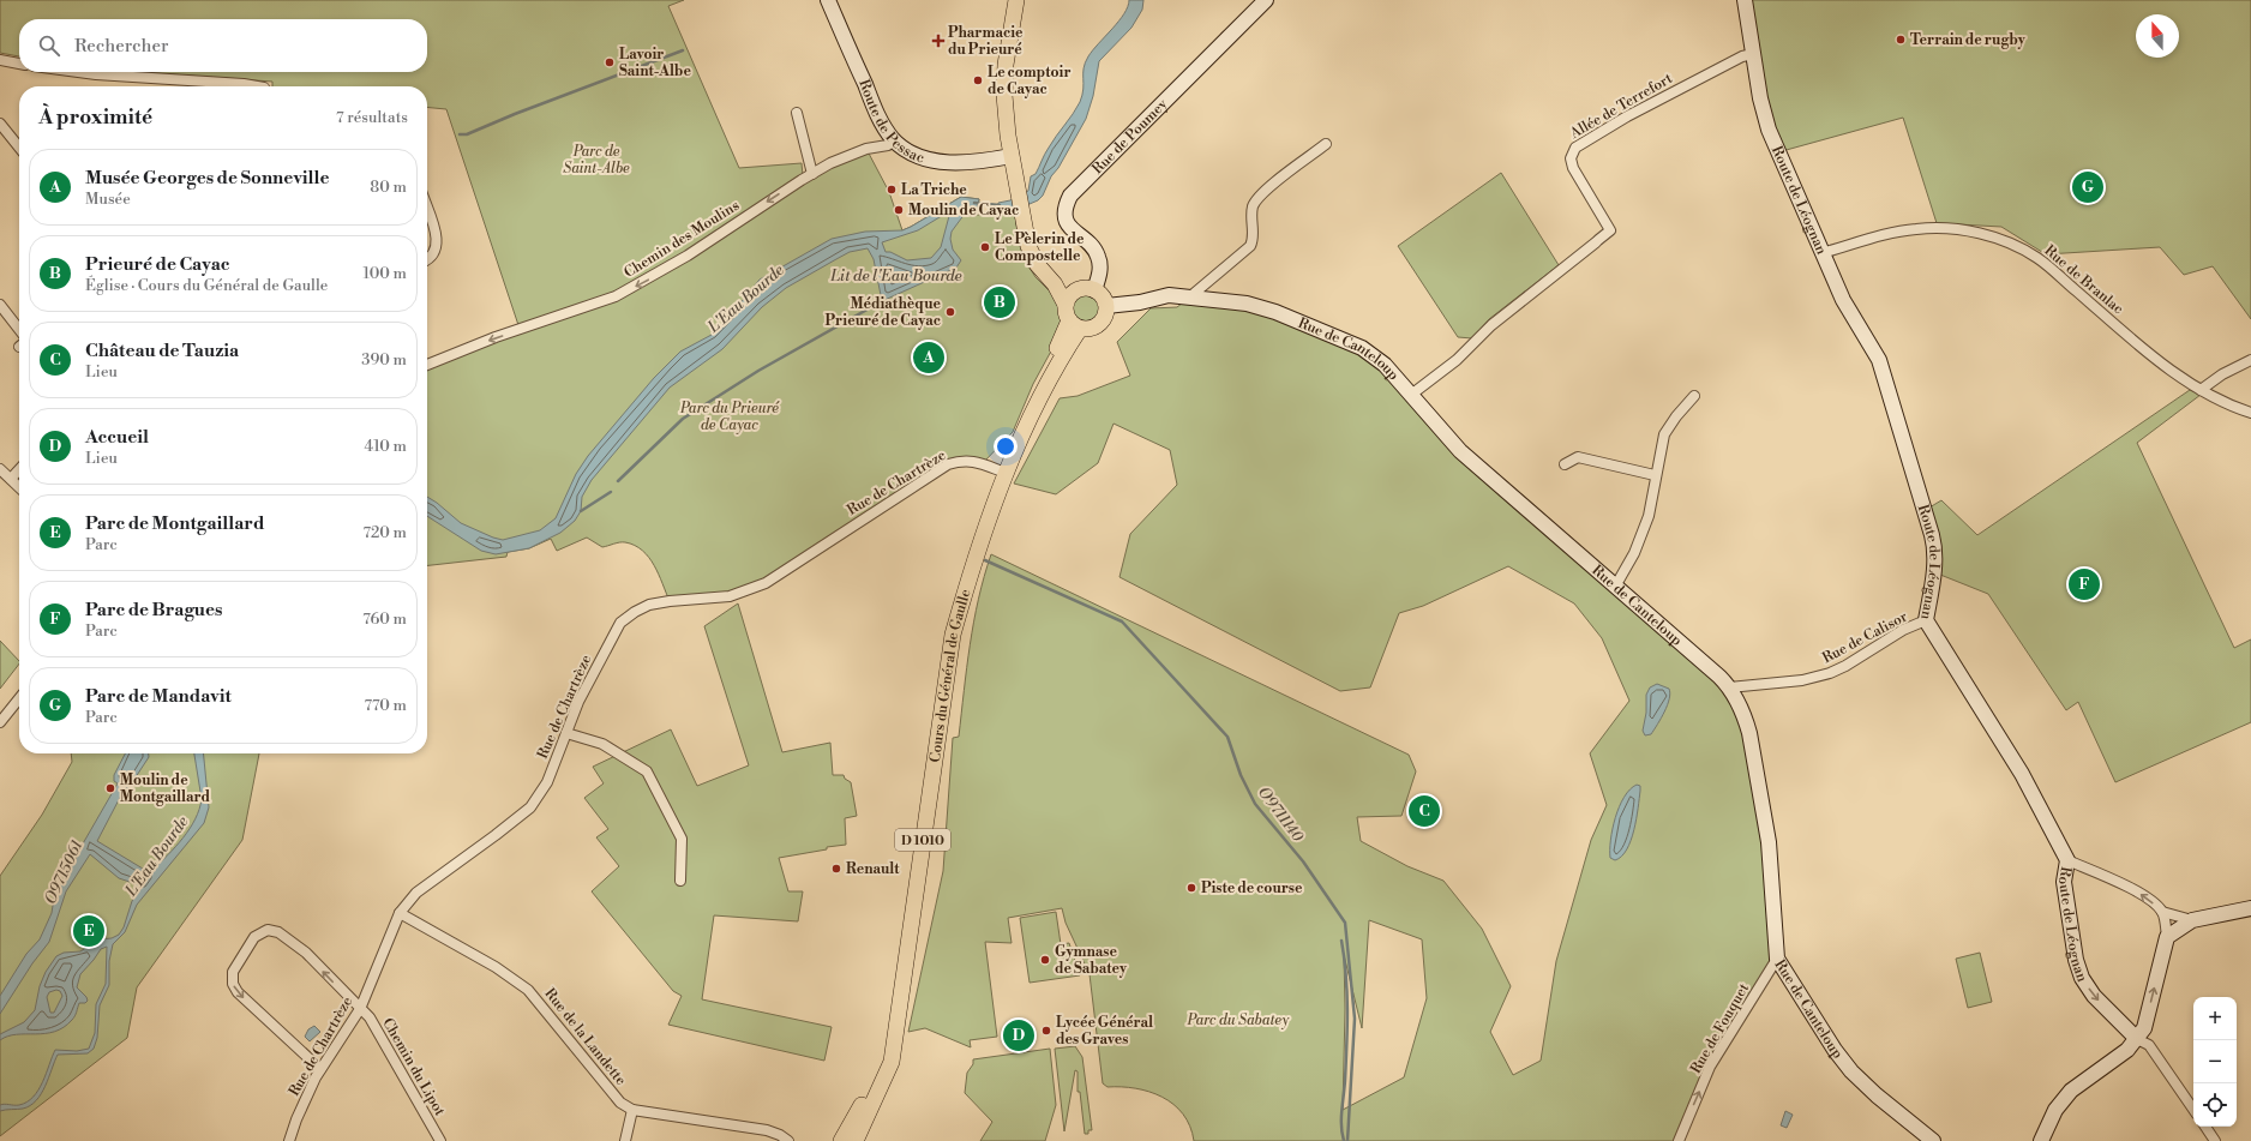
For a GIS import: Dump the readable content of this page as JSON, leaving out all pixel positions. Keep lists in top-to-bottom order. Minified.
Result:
{"streets":{"main road":["Cours du Général de Gaulle","D 1010"],"street":["Allée de Terrefort","Route de Pessac","Rue de Poumey","Route de Léognan","Chemin des Moulins","Rue de Branlac","Rue de Canteloup","Rue de Chartrèze","Rue de Calisor","Rue de Fouquet","Rue de la Landette","Chemin du Lipot"]},"crossings":[["Allée de Terrefort","Route de Léognan"],["Allée de Terrefort","Rue de Canteloup"],["Route de Pessac","Chemin des Moulins"],["Rue de Poumey","Rue de Canteloup"],["Rue de Poumey","D 1010"],["Route de Léognan","Rue de Branlac"],["Route de Léognan","Rue de Calisor"],["Rue de Canteloup","Rue de Calisor"],["Rue de Canteloup","D 1010"],["Rue de Canteloup","Rue de Fouquet"],["Rue de Chartrèze","Cours du Général de Gaulle"],["Rue de Chartrèze","D 1010"],["Rue de Chartrèze","Rue de la Landette"],["Rue de Chartrèze","Chemin du Lipot"],["Cours du Général de Gaulle","D 1010"]],"one_way":["Chemin des Moulins","Rue de Fouquet"],"water":["Lit de l'Eau Bourde","L'Eau Bourde","O9711140","O9715061"],"parks":["Parc de Saint-Albe","Parc du Prieuré de Cayac","Parc du Sabatey"],"places":{"other":["Terrain de rugby","Lavoir Saint-Albe","Le comptoir de Cayac","La Triche","Moulin de Cayac","Le Pèlerin de Compostelle","Médiathèque Prieuré de Cayac","Moulin de Montgaillard","Renault","Piste de course","Gymnase de Sabatey","Lycée Général des Graves"],"health":["Pharmacie du Prieuré"]},"north":"top","page":{"search":"Rechercher","heading":["À proximité","7 résultats"],"list":[{"mark":"A","name":"Musée Georges de Sonneville","note":"Musée","value":"80 m"},{"mark":"B","name":"Prieuré de Cayac","note":"Église · Cours du Général de Gaulle","value":"100 m"},{"mark":"C","name":"Château de Tauzia","note":"Lieu","value":"390 m"},{"mark":"D","name":"Accueil","note":"Lieu","value":"410 m"},{"mark":"E","name":"Parc de Montgaillard","note":"Parc","value":"720 m"},{"mark":"F","name":"Parc de Bragues","note":"Parc","value":"760 m"},{"mark":"G","name":"Parc de Mandavit","note":"Parc","value":"770 m"}],"pins":["G","B","A","F","C","E","D"],"map_buttons":["+","−"]}}
